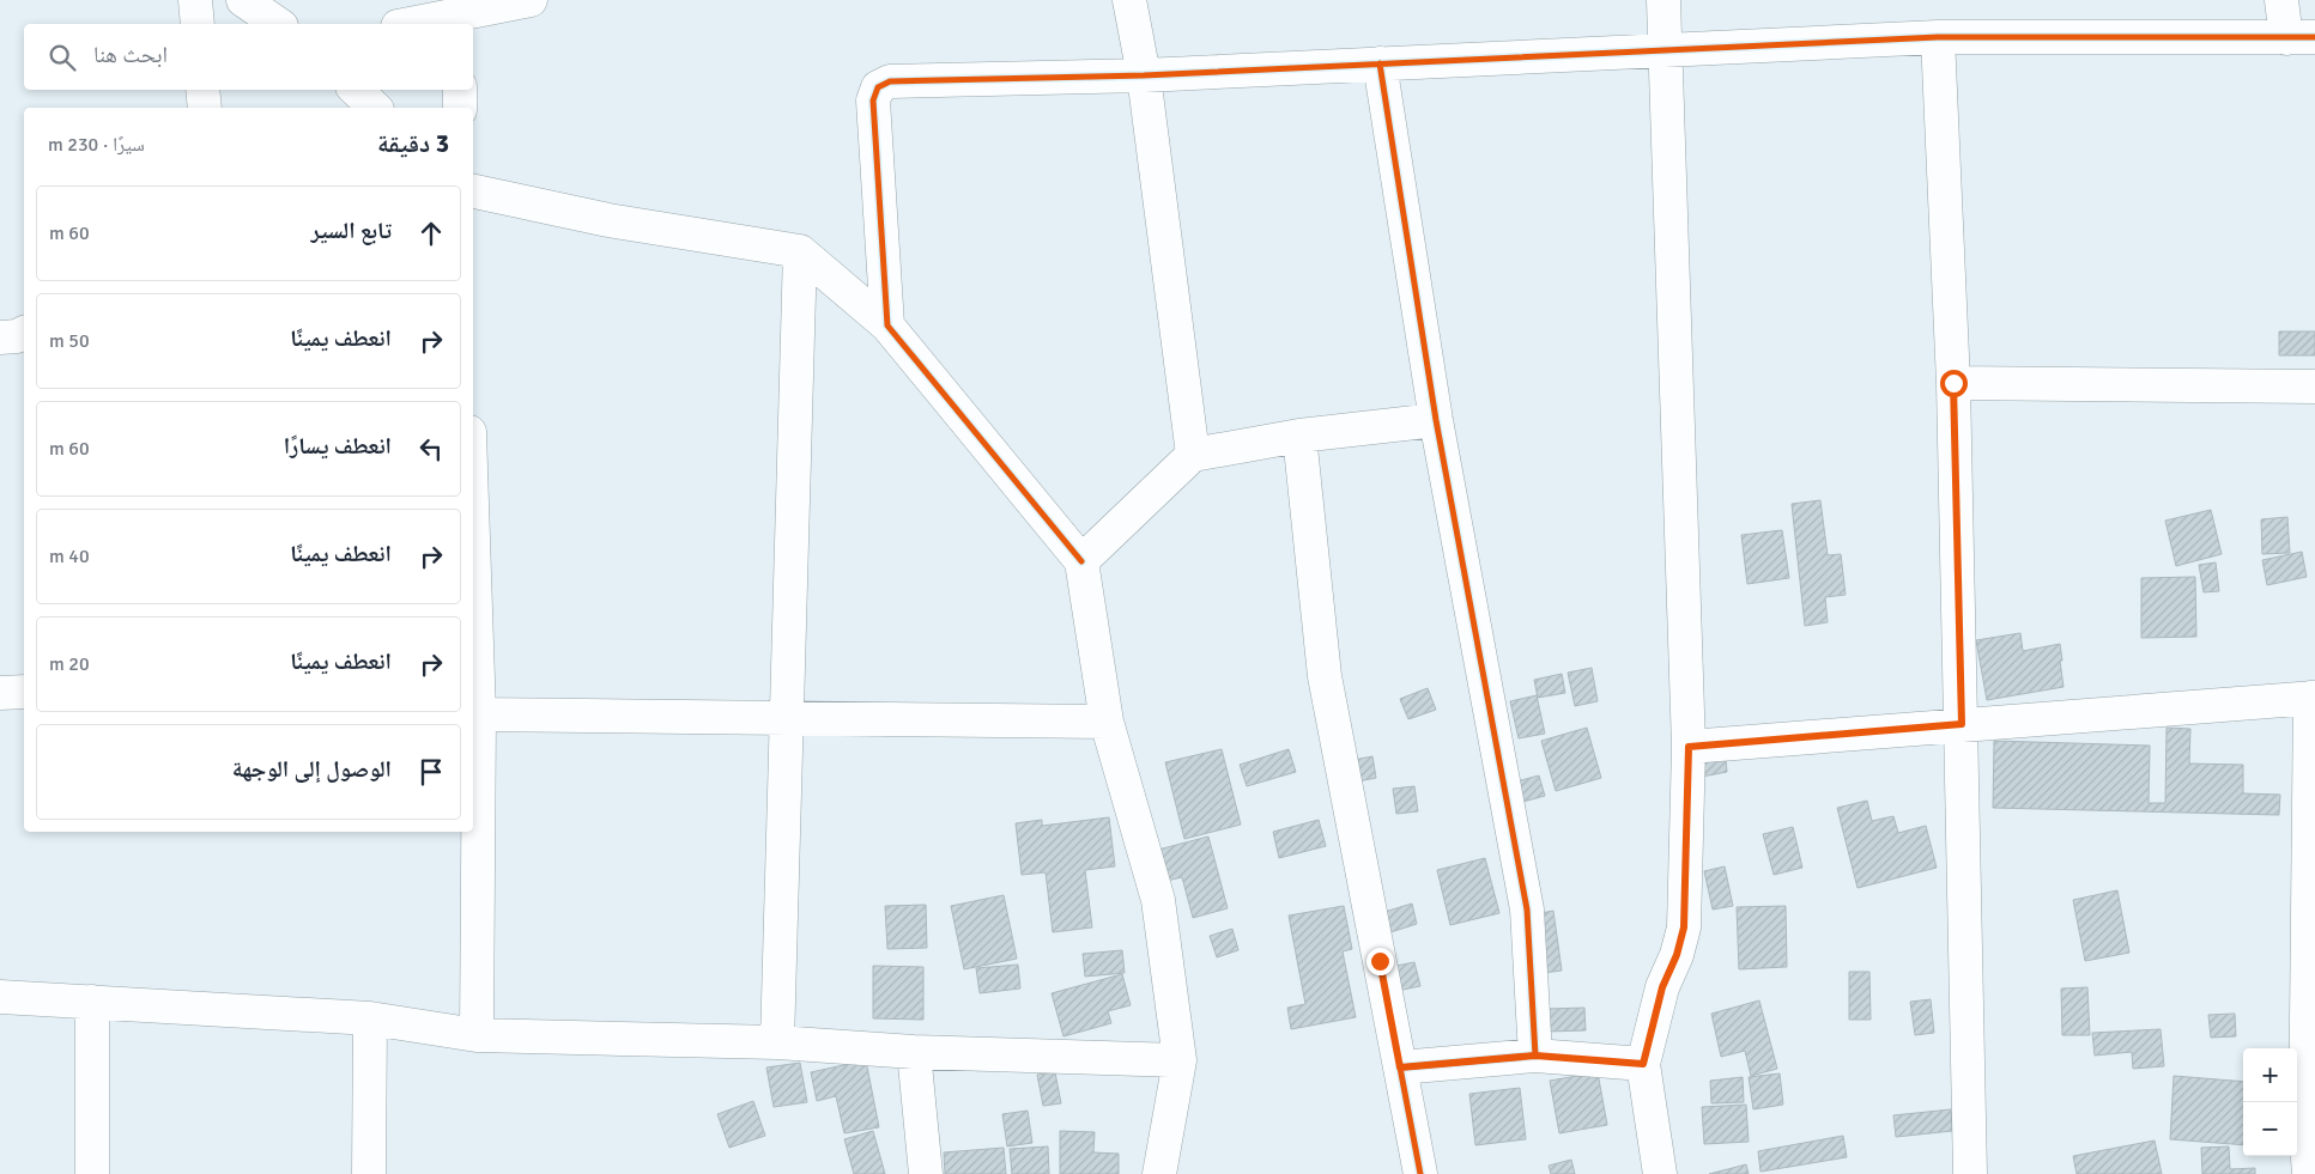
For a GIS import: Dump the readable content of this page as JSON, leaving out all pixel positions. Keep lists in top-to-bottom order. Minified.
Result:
{"page":{"search":"ابحث هنا","heading":["3 دقيقة","سيرًا · 230 m"],"list":[["تابع السير","60 m"],["انعطف يمينًا","50 m"],["انعطف يسارًا","60 m"],["انعطف يمينًا","40 m"],["انعطف يمينًا","20 m"],"الوصول إلى الوجهة"],"map_buttons":["+","−"]}}
